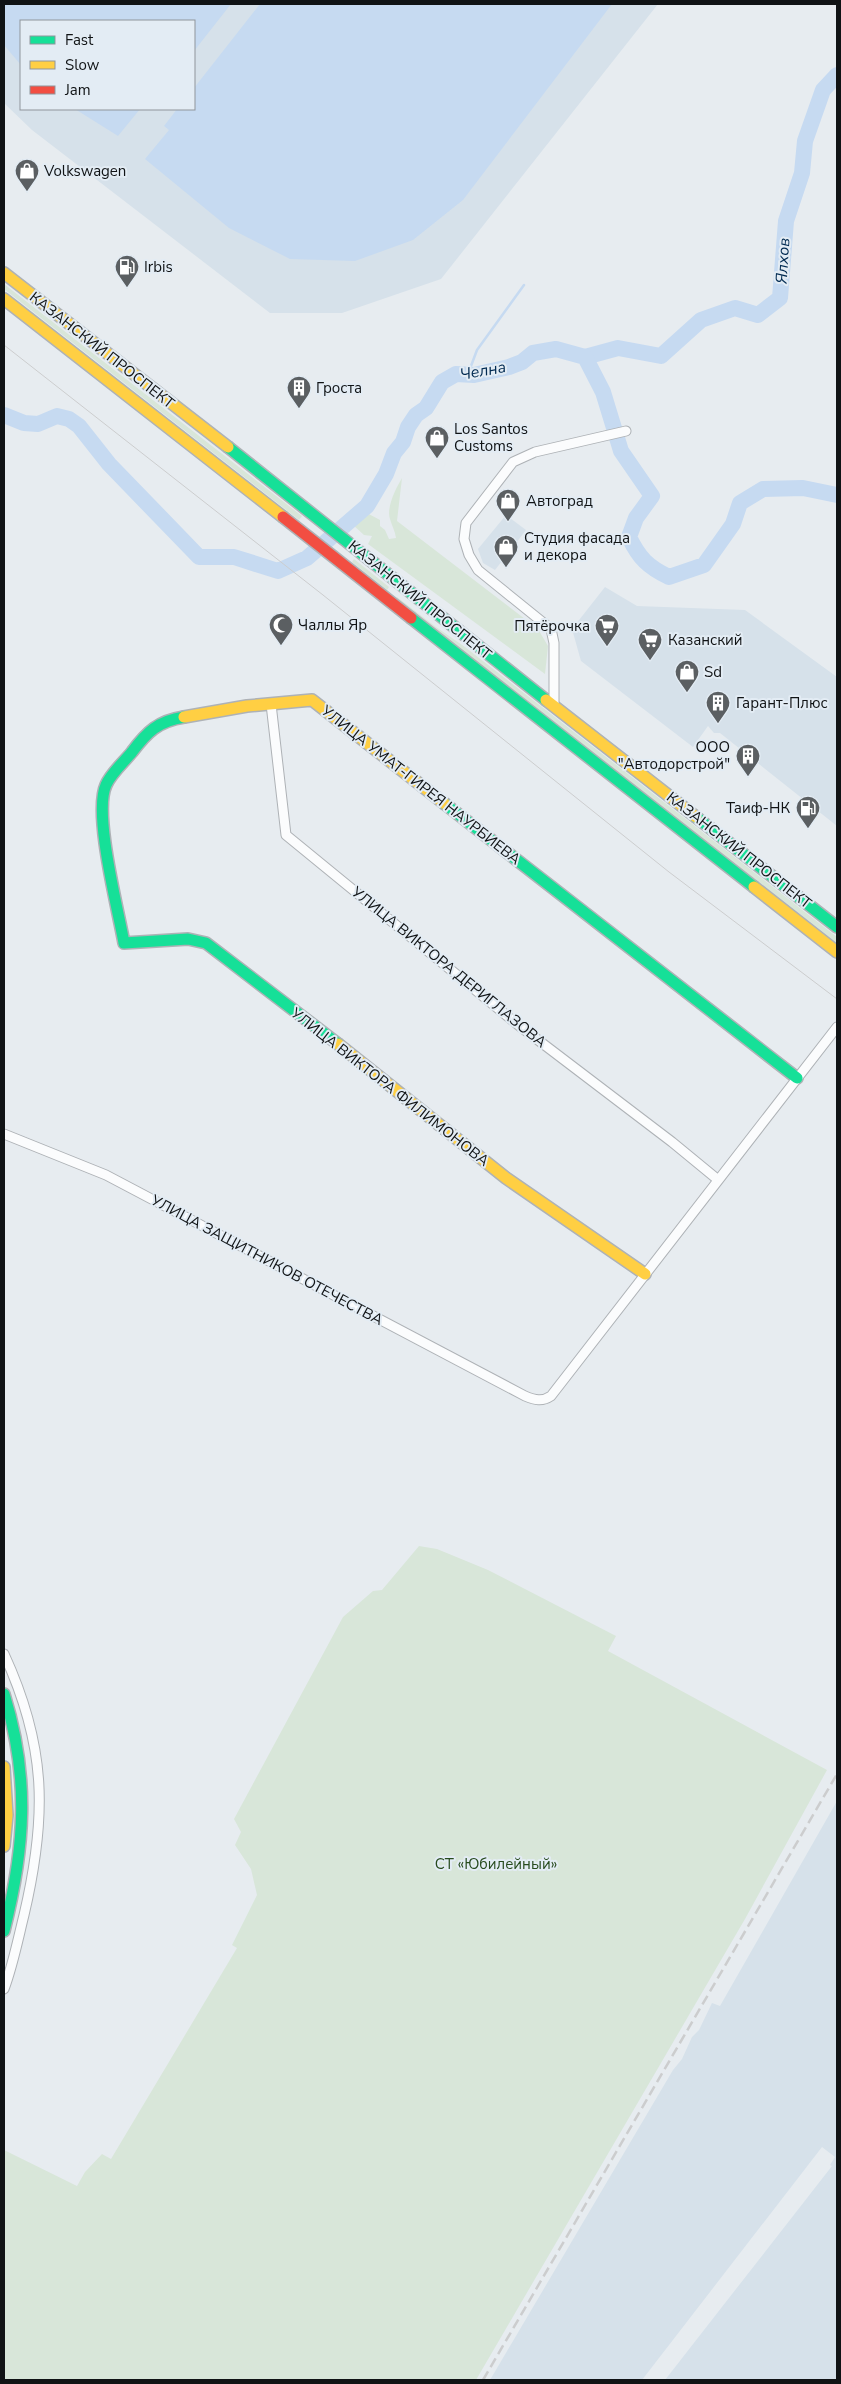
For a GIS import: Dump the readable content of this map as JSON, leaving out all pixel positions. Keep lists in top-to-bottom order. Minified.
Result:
{"streets":{"main road":["КАЗАНСКИЙ ПРОСПЕКТ","УЛИЦА УМАТ-ГИРЕЯ НАУРБИЕВА","УЛИЦА ВИКТОРА ФИЛИМОНОВА"],"street":["УЛИЦА ВИКТОРА ДЕРИГЛАЗОВА","УЛИЦА ЗАЩИТНИКОВ ОТЕЧЕСТВА"]},"crossings":[["УЛИЦА УМАТ-ГИРЕЯ НАУРБИЕВА","УЛИЦА ВИКТОРА ДЕРИГЛАЗОВА"],["УЛИЦА УМАТ-ГИРЕЯ НАУРБИЕВА","УЛИЦА ВИКТОРА ФИЛИМОНОВА"],["УЛИЦА ВИКТОРА ФИЛИМОНОВА","УЛИЦА ЗАЩИТНИКОВ ОТЕЧЕСТВА"]],"water":["Ялхов","Челна"],"parks":["СТ «Юбилейный»"],"places":{"shop":["Volkswagen","Los Santos Customs","Автоград","Студия фасада и декора","Sd"],"fuel station":["Irbis","Таиф-НК"],"building":["Гроста","Гарант-Плюс","ООО \"Автодорстрой\""],"mosque":["Чаллы Яр"],"supermarket":["Пятёрочка","Казанский"]},"legend":["Fast","Slow","Jam"]}
